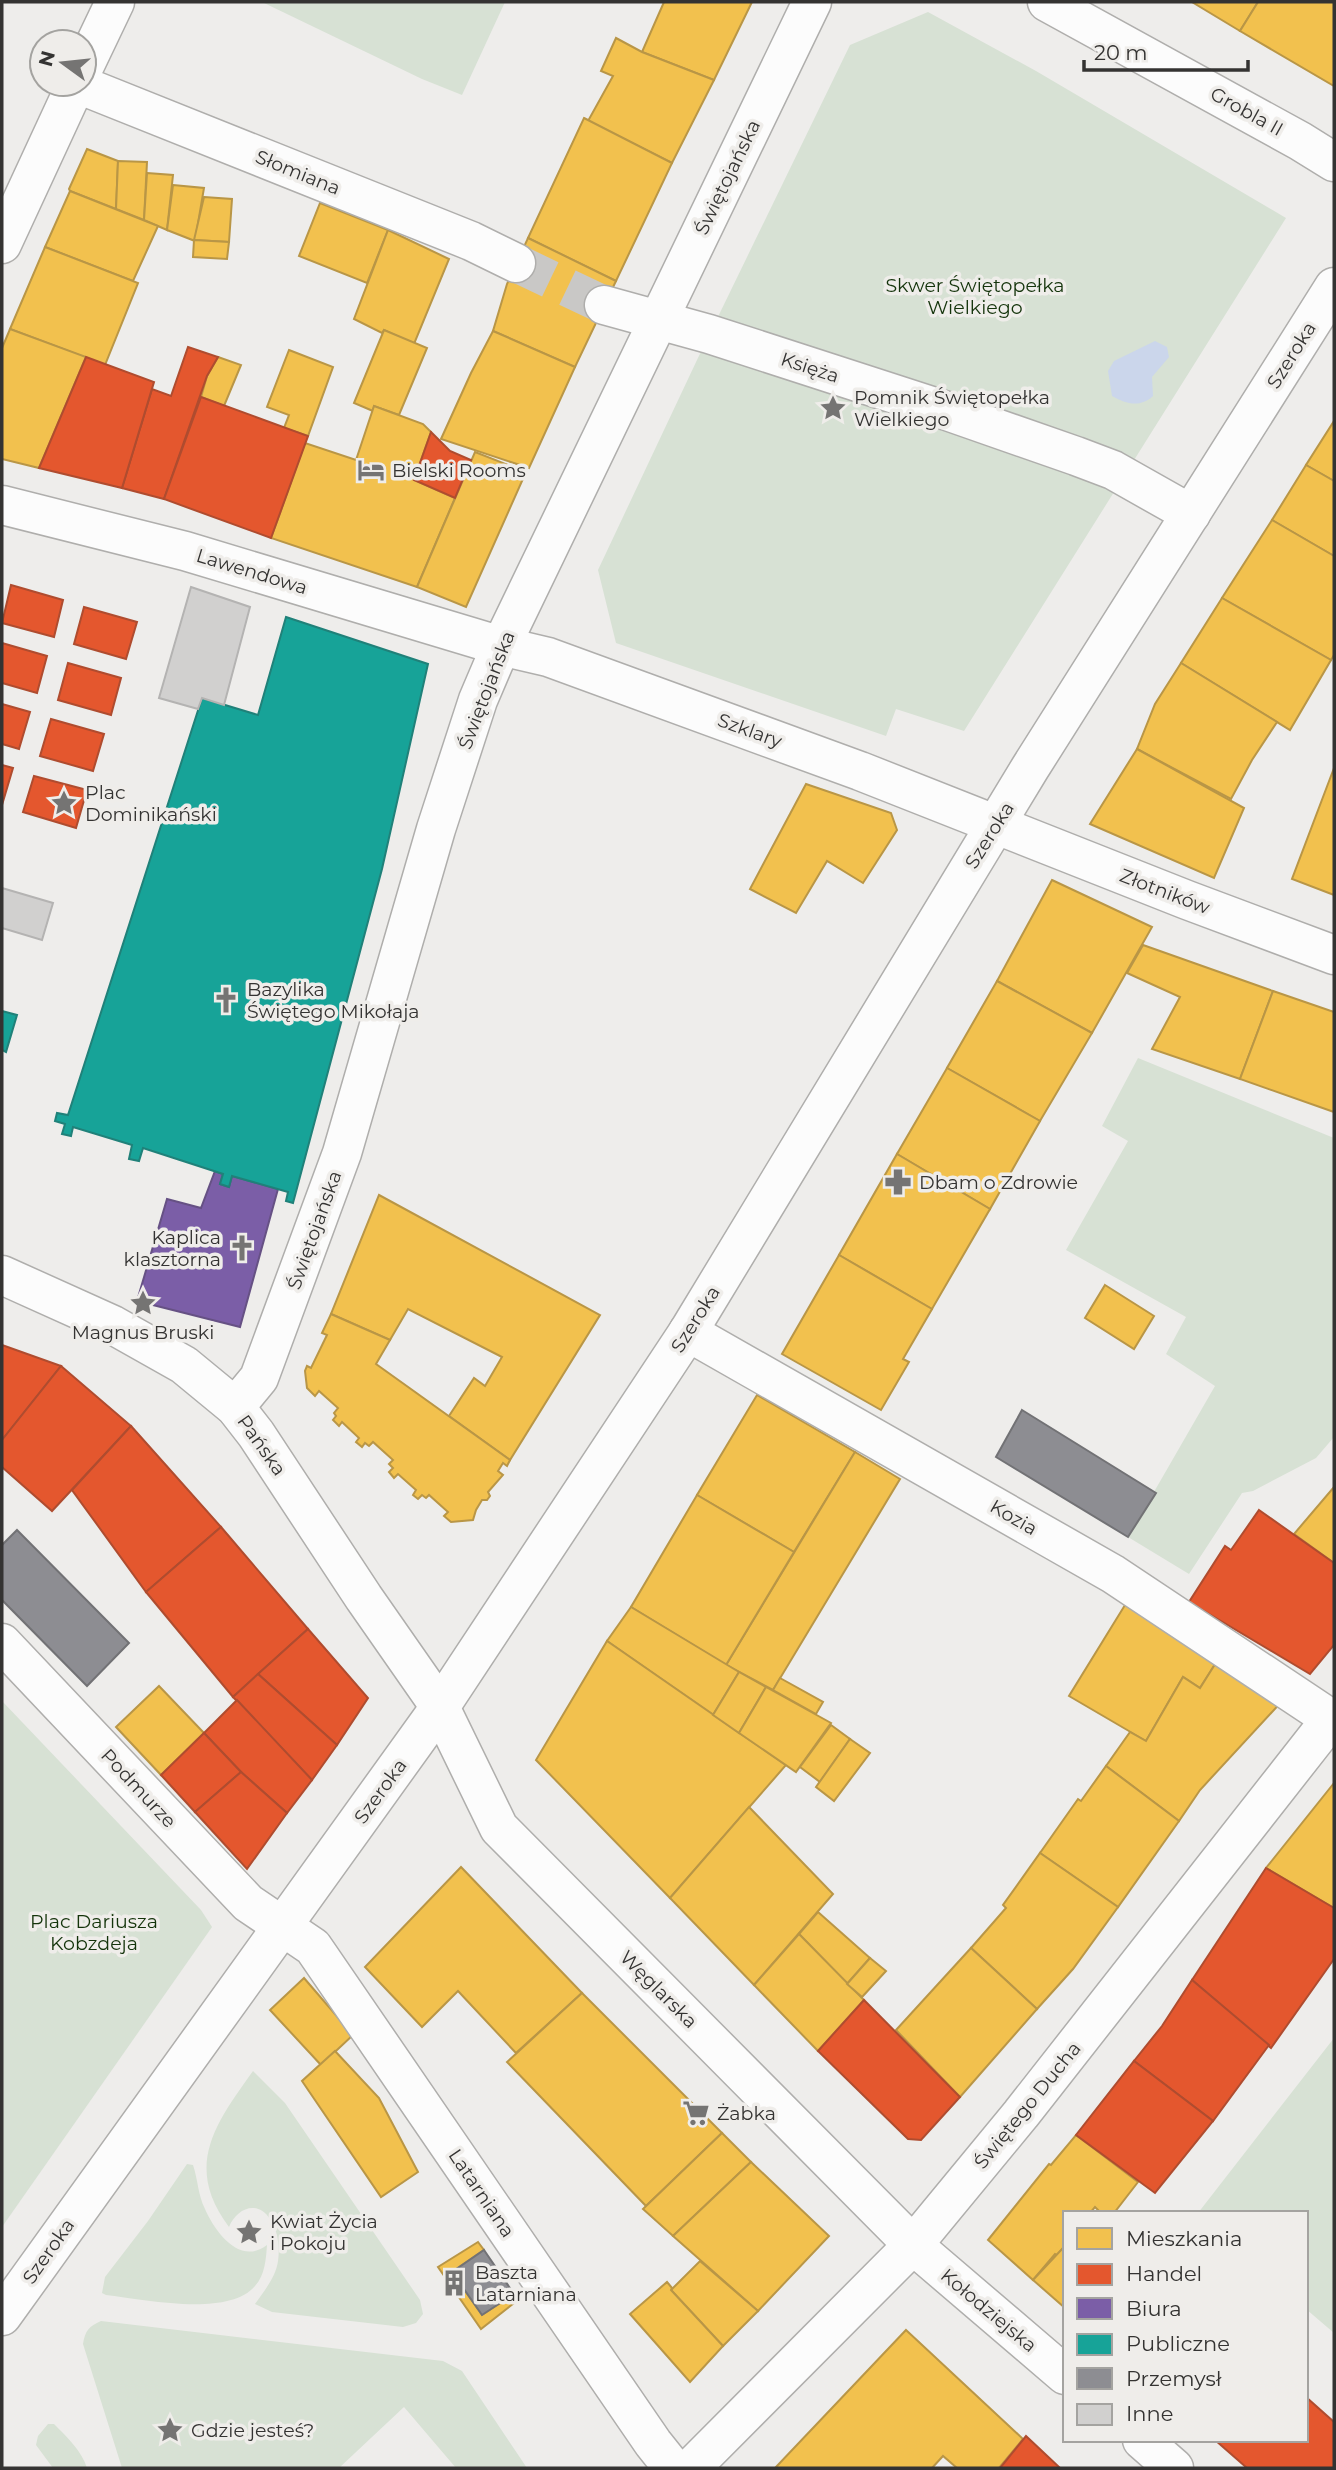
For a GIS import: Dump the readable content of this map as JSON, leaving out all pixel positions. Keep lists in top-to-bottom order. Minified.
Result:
{"streets":{"street":["Grobla II","Słomiana","Świętojańska","Szeroka","Księża","Lawendowa","Szklary","Złotników","Pańska","Kozia","Podmurze","Węglarska","Świętego Ducha","Latarniana","Kołodziejska"]},"crossings":[["Świętojańska","Księża"],["Świętojańska","Lawendowa"],["Świętojańska","Szklary"],["Świętojańska","Pańska"],["Szeroka","Księża"],["Szeroka","Szklary"],["Szeroka","Złotników"],["Szeroka","Pańska"],["Szeroka","Kozia"],["Szeroka","Podmurze"],["Szeroka","Węglarska"],["Szeroka","Latarniana"],["Lawendowa","Szklary"],["Szklary","Złotników"],["Pańska","Węglarska"],["Kozia","Świętego Ducha"],["Podmurze","Latarniana"],["Węglarska","Świętego Ducha"],["Węglarska","Kołodziejska"],["Świętego Ducha","Kołodziejska"]],"parks":["Skwer Świętopełka Wielkiego","Plac Dariusza Kobzdeja"],"places":{"place":["Pomnik Świętopełka Wielkiego","Plac Dominikański","Magnus Bruski","Kwiat Życia i Pokoju","Gdzie jesteś?"],"hotel":["Bielski Rooms"],"church":["Bazylika Świętego Mikołaja","Kaplica klasztorna"],"pharmacy":["Dbam o Zdrowie"],"supermarket":["Żabka"],"building":["Baszta Latarniana"]},"legend":["Mieszkania","Handel","Biura","Publiczne","Przemysł","Inne"],"scale_bar":"20 m","north":"left"}
